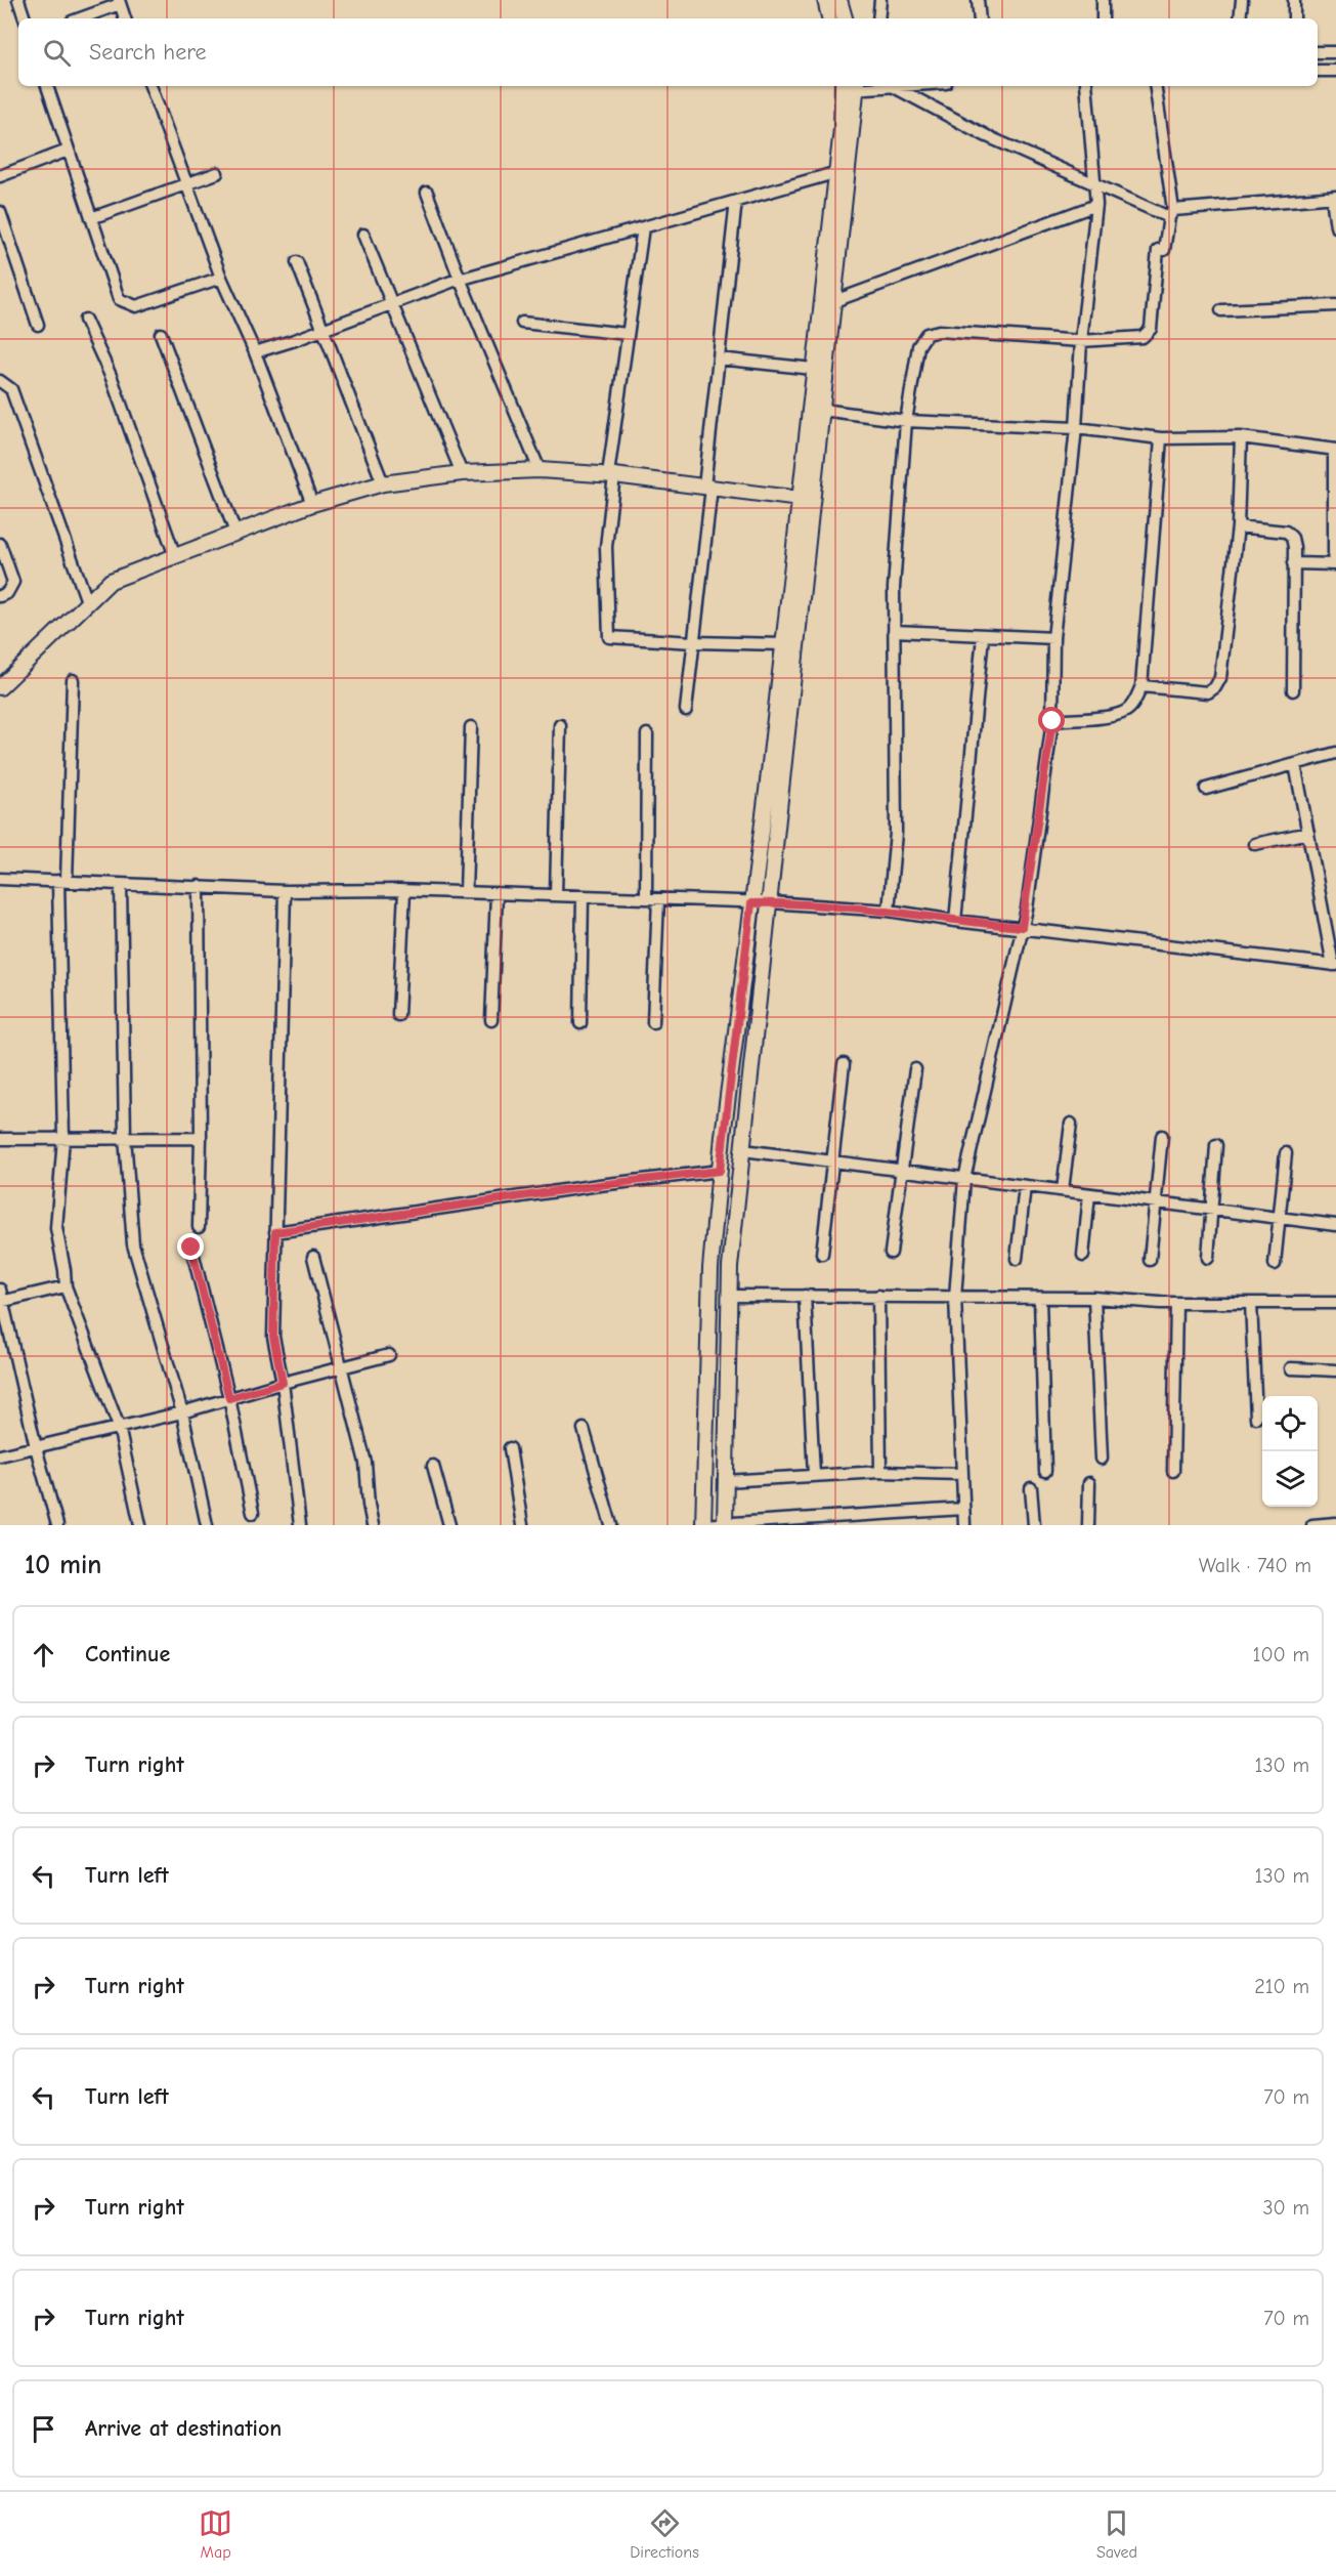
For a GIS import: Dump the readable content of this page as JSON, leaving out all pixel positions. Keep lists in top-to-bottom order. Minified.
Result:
{"page":{"search":"Search here","heading":["10 min","Walk · 740 m"],"list":[["Continue","100 m"],["Turn right","130 m"],["Turn left","130 m"],["Turn right","210 m"],["Turn left","70 m"],["Turn right","30 m"],["Turn right","70 m"],"Arrive at destination"],"nav":["Map","Directions","Saved"]}}
